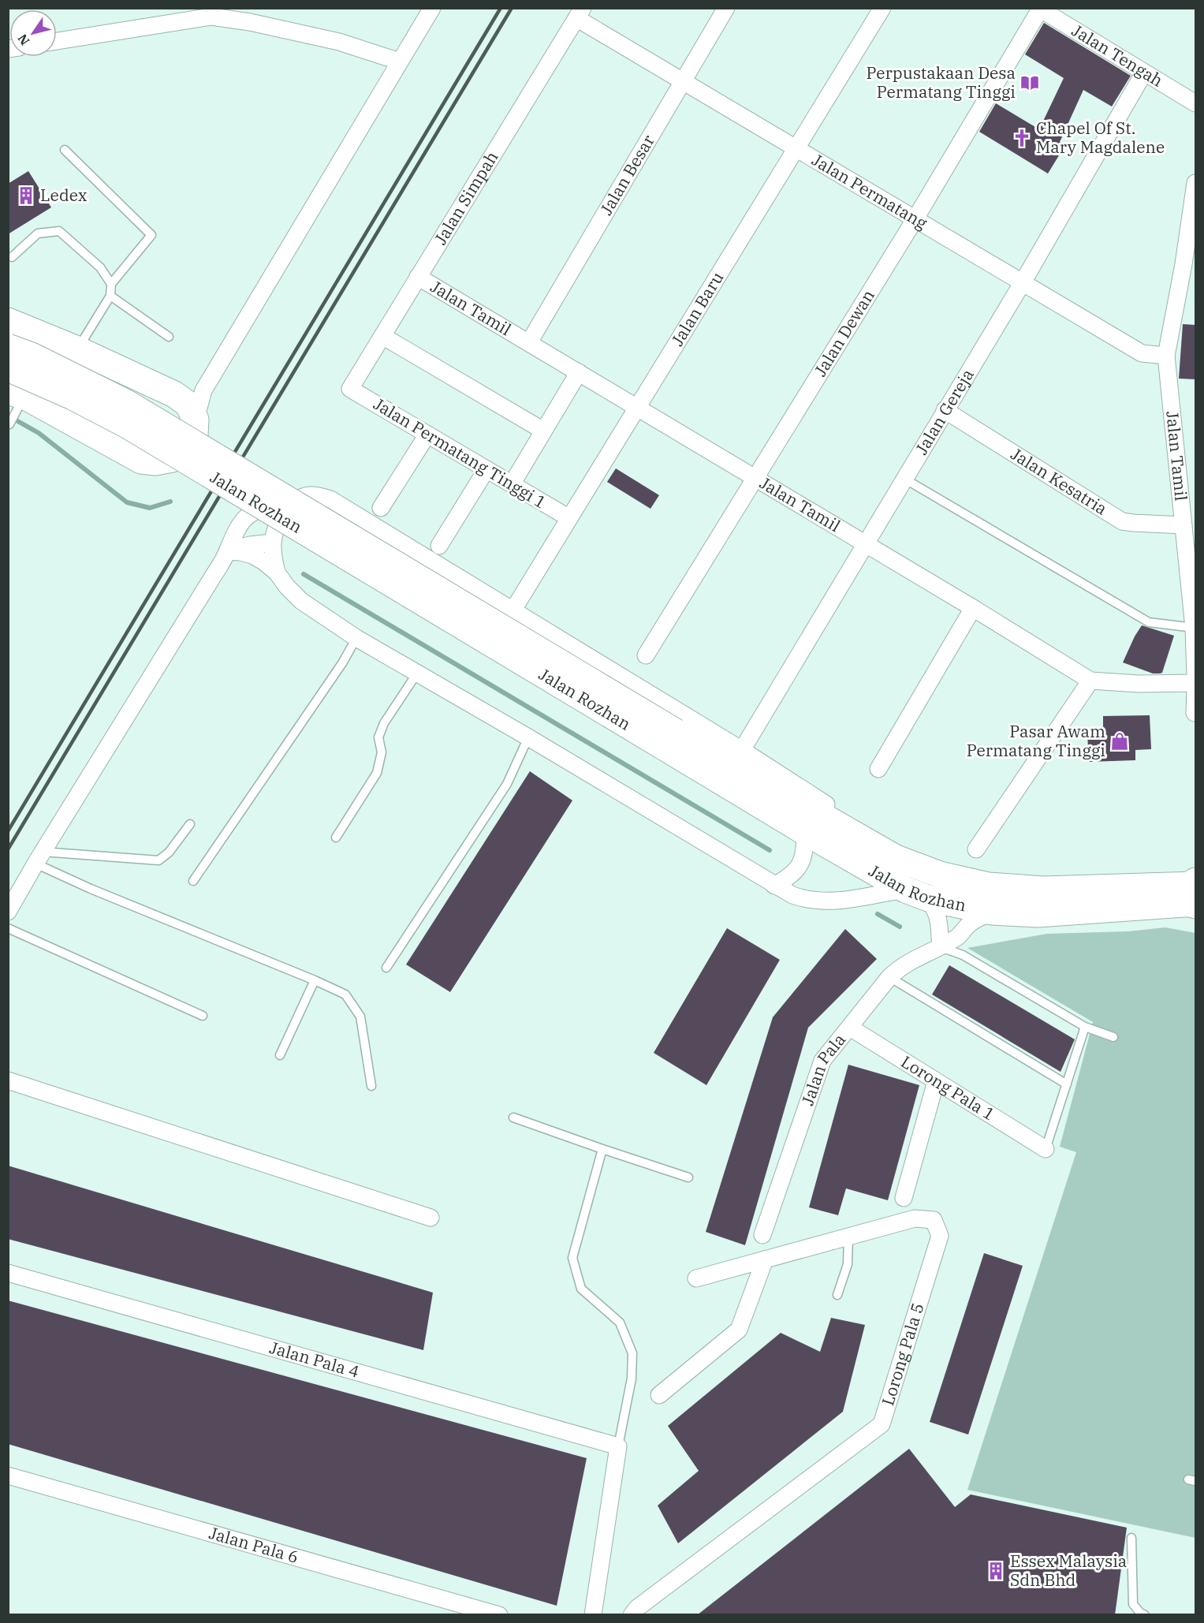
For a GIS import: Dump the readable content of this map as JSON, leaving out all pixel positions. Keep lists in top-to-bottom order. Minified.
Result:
{"streets":{"main road":["Jalan Rozhan"],"street":["Jalan Tengah","Jalan Besar","Jalan Permatang","Jalan Simpah","Jalan Tamil","Jalan Baru","Jalan Dewan","Jalan Gereja","Jalan Permatang Tinggi 1","Jalan Kesatria","Jalan Pala","Lorong Pala 1","Lorong Pala 5","Jalan Pala 4","Jalan Pala 6"]},"crossings":[["Jalan Tengah","Jalan Dewan"],["Jalan Tengah","Jalan Gereja"],["Jalan Besar","Jalan Permatang"],["Jalan Besar","Jalan Tamil"],["Jalan Permatang","Jalan Simpah"],["Jalan Permatang","Jalan Tamil"],["Jalan Permatang","Jalan Baru"],["Jalan Permatang","Jalan Dewan"],["Jalan Permatang","Jalan Gereja"],["Jalan Simpah","Jalan Tamil"],["Jalan Simpah","Jalan Permatang Tinggi 1"],["Jalan Tamil","Jalan Baru"],["Jalan Tamil","Jalan Dewan"],["Jalan Tamil","Jalan Gereja"],["Jalan Tamil","Jalan Kesatria"],["Jalan Baru","Jalan Permatang Tinggi 1"],["Jalan Gereja","Jalan Kesatria"],["Jalan Rozhan","Jalan Pala"],["Jalan Pala","Lorong Pala 1"]],"places":{"library":["Perpustakaan Desa Permatang Tinggi"],"church":["Chapel Of St. Mary Magdalene"],"building":["Ledex","Essex Malaysia Sdn Bhd"],"shop":["Pasar Awam Permatang Tinggi"]},"north":"bottom left"}
